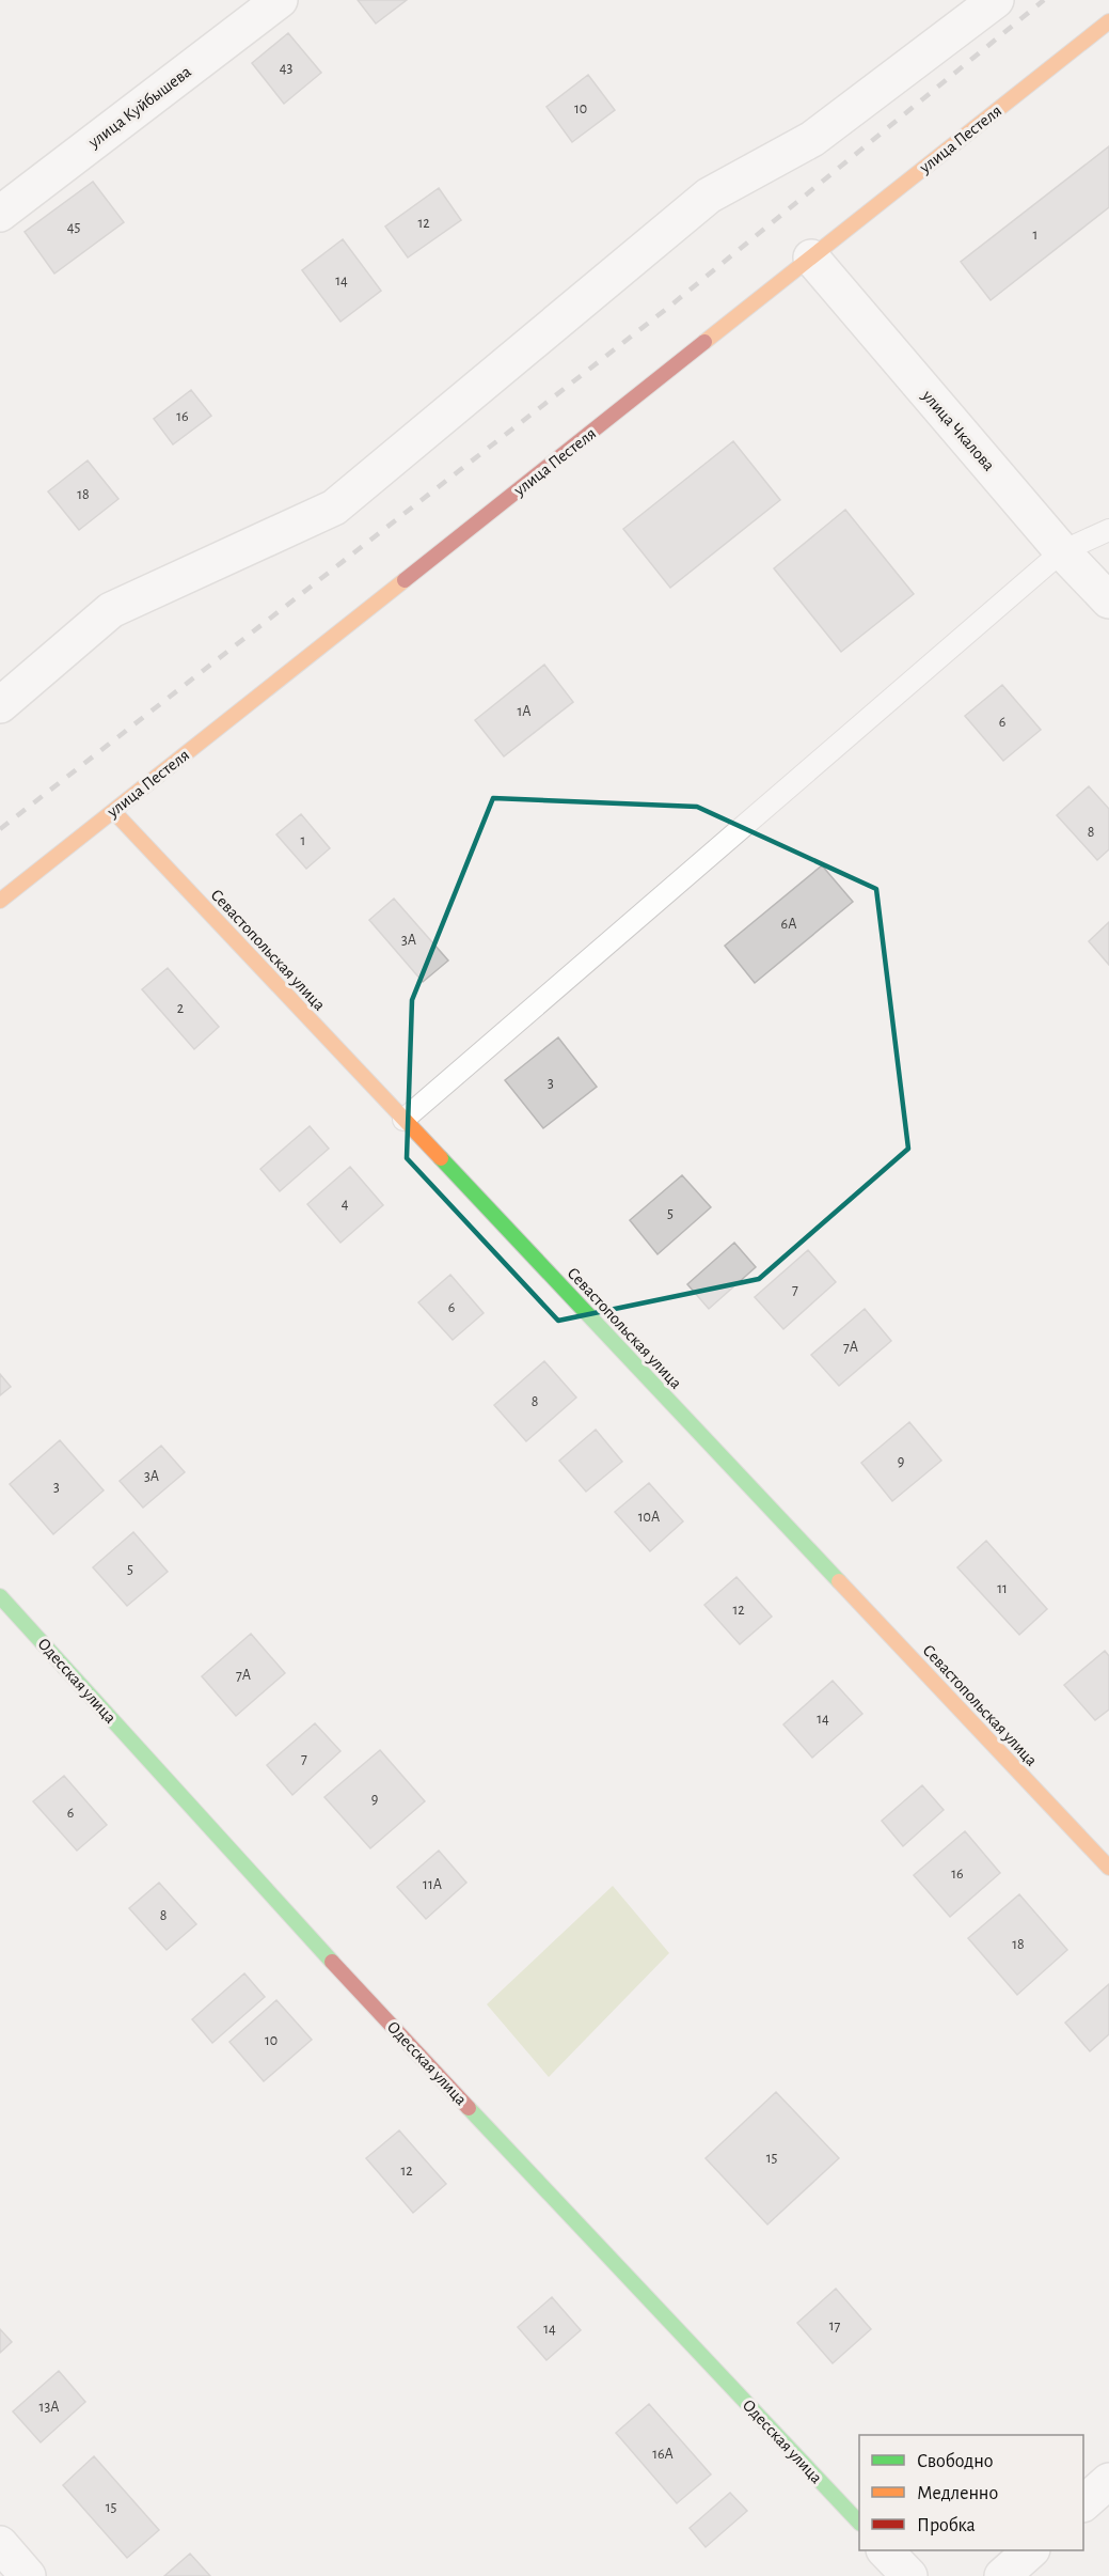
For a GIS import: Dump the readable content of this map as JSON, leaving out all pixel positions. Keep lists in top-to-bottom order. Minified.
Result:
{"streets":{"street":["улица Куйбышева","улица Пестеля","улица Чкалова","Севастопольская улица","Одесская улица"]},"crossings":[["улица Пестеля","улица Чкалова"],["улица Пестеля","Севастопольская улица"]],"house_numbers":["43","10","12","45","1","14","16","18","1А","6","8","1","6А","3А","2","3","4","5","7","6","7А","8","9","3А","3","10А","5","11","12","7А","14","7","9","6","16","11А","8","18","10","15","12","17","14","13А","16А","15"],"legend":["Свободно","Медленно","Пробка"]}
